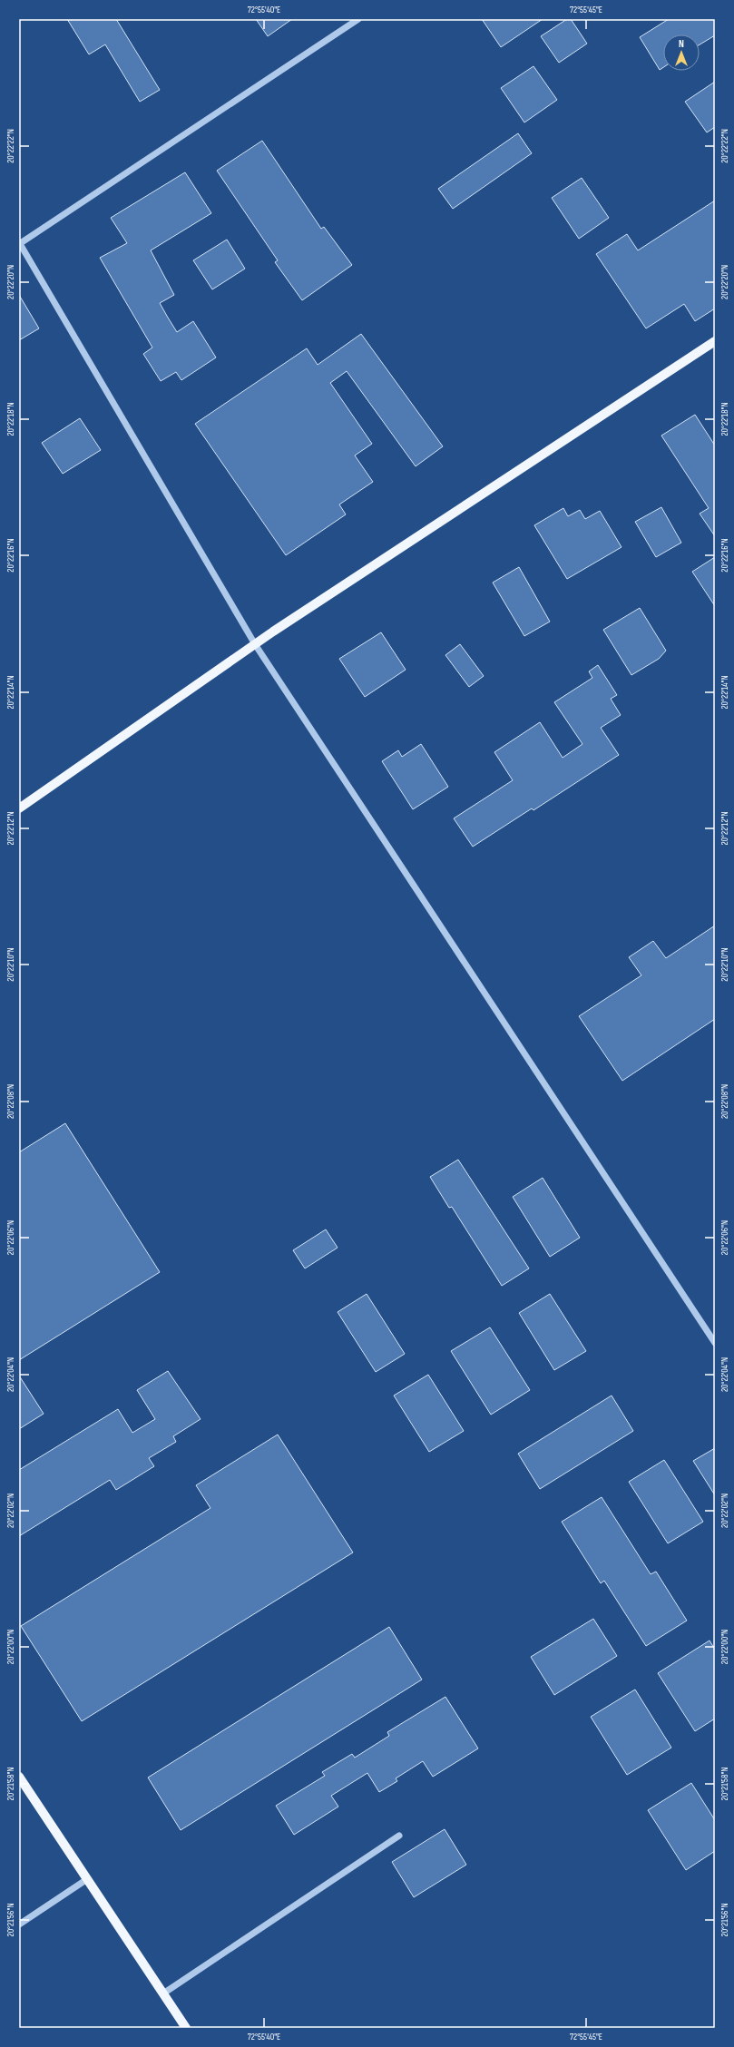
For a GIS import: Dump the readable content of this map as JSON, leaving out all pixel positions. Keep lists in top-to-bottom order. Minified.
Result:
{"north":"top","coordinates":["72°55'40\"E","72°55'45\"E","20°22'22\"N","20°22'20\"N","20°22'18\"N","20°22'16\"N","20°22'14\"N","20°22'12\"N","20°22'10\"N","20°22'08\"N","20°22'06\"N","20°22'04\"N","20°22'02\"N","20°22'00\"N","20°21'58\"N","20°21'56\"N"]}
